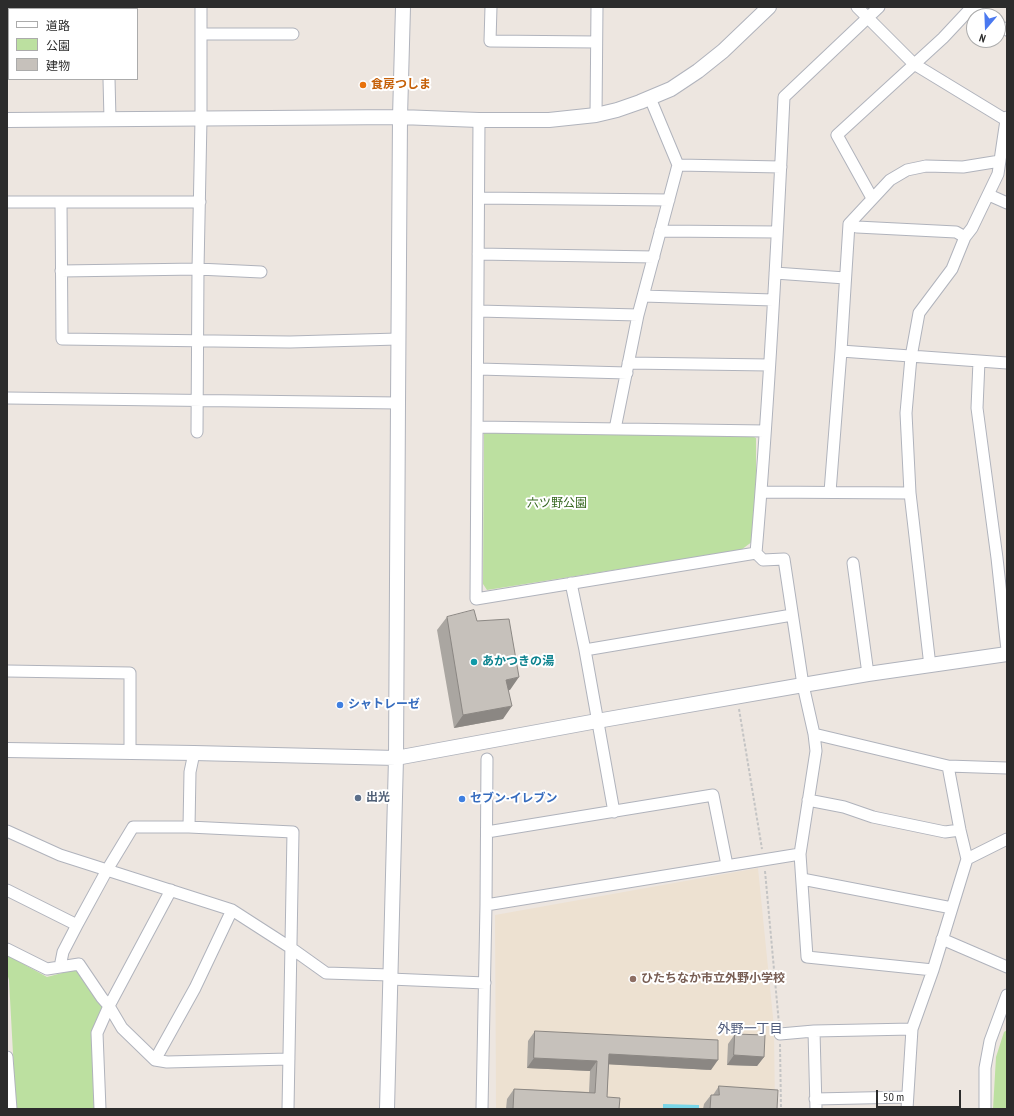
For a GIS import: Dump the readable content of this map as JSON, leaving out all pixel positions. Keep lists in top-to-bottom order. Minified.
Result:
{"districts":["外野一丁目"],"parks":["六ツ野公園"],"places":["食房つしま","あかつきの湯","シャトレーゼ","出光","セブン-イレブン","ひたちなか市立外野小学校"],"legend":["道路","公園","建物"],"scale_bar":"50 m","north":"bottom"}
